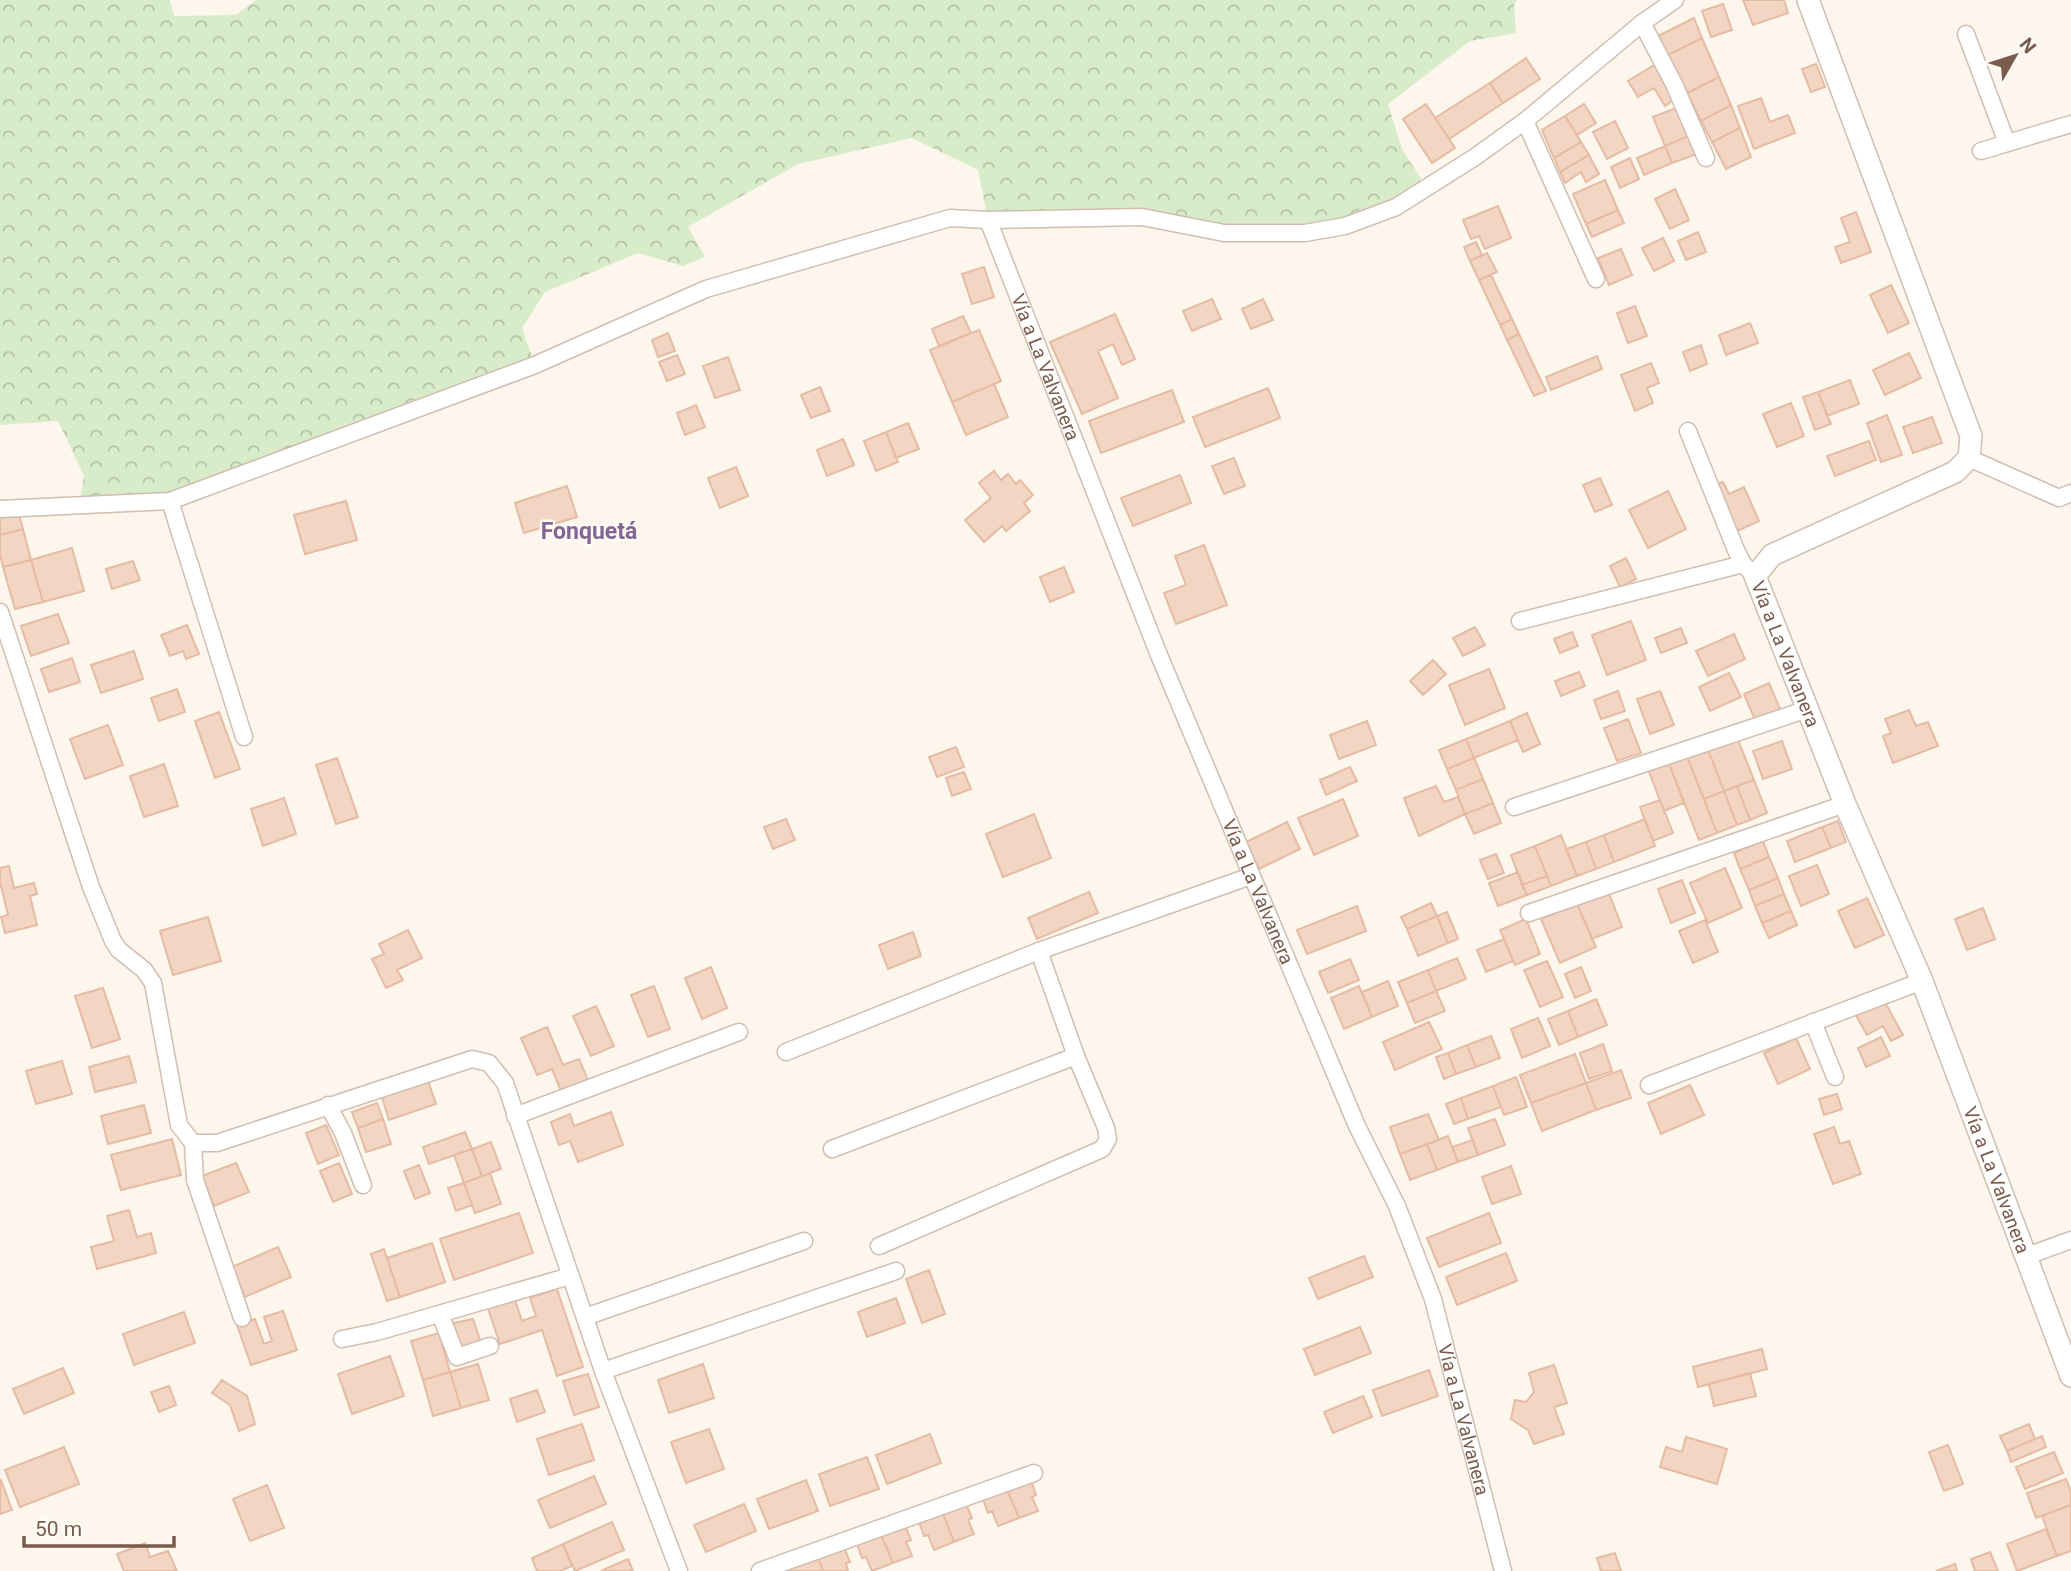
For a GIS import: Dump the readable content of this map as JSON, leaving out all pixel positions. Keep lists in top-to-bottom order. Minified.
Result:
{"streets":{"street":["Vía a La Valvanera"]},"districts":["Fonquetá"],"scale_bar":"50 m","north":"top right"}
